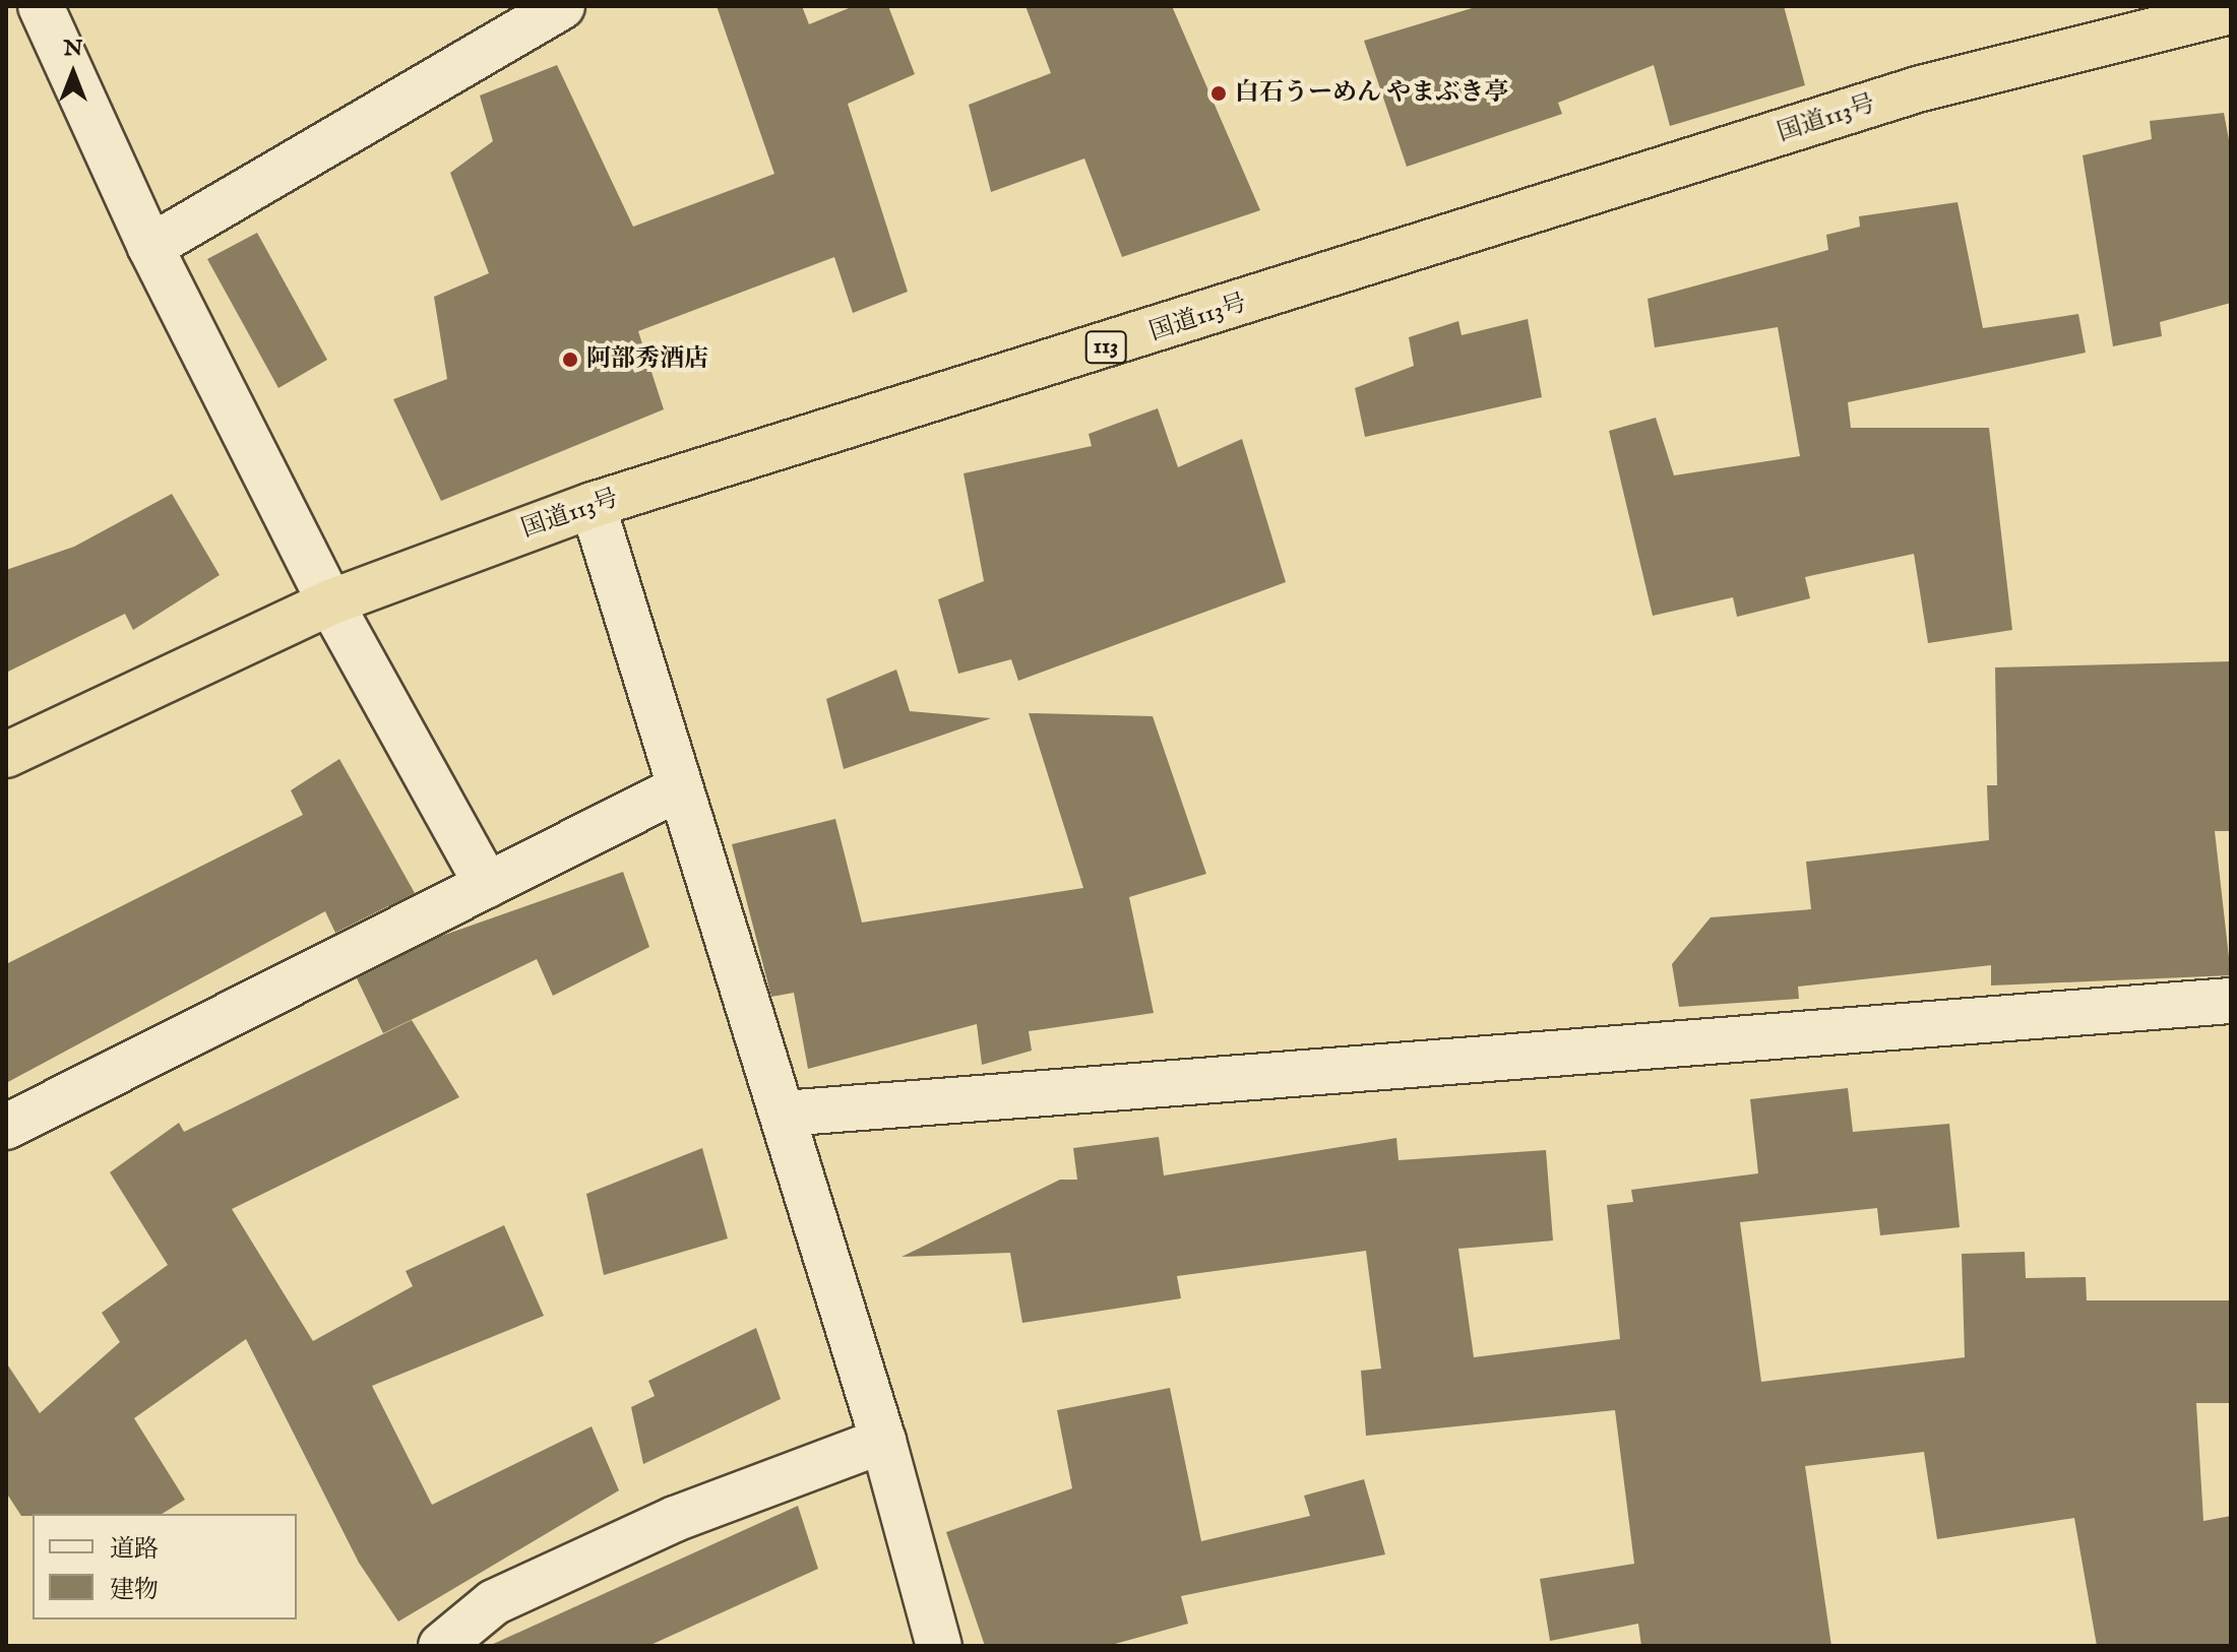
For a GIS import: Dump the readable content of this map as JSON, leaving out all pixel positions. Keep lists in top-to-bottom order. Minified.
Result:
{"streets":{"highway":["国道113号","113"]},"places":["白石うーめん やまぶき亭","阿部秀酒店"],"legend":["道路","建物"],"north":"top"}
